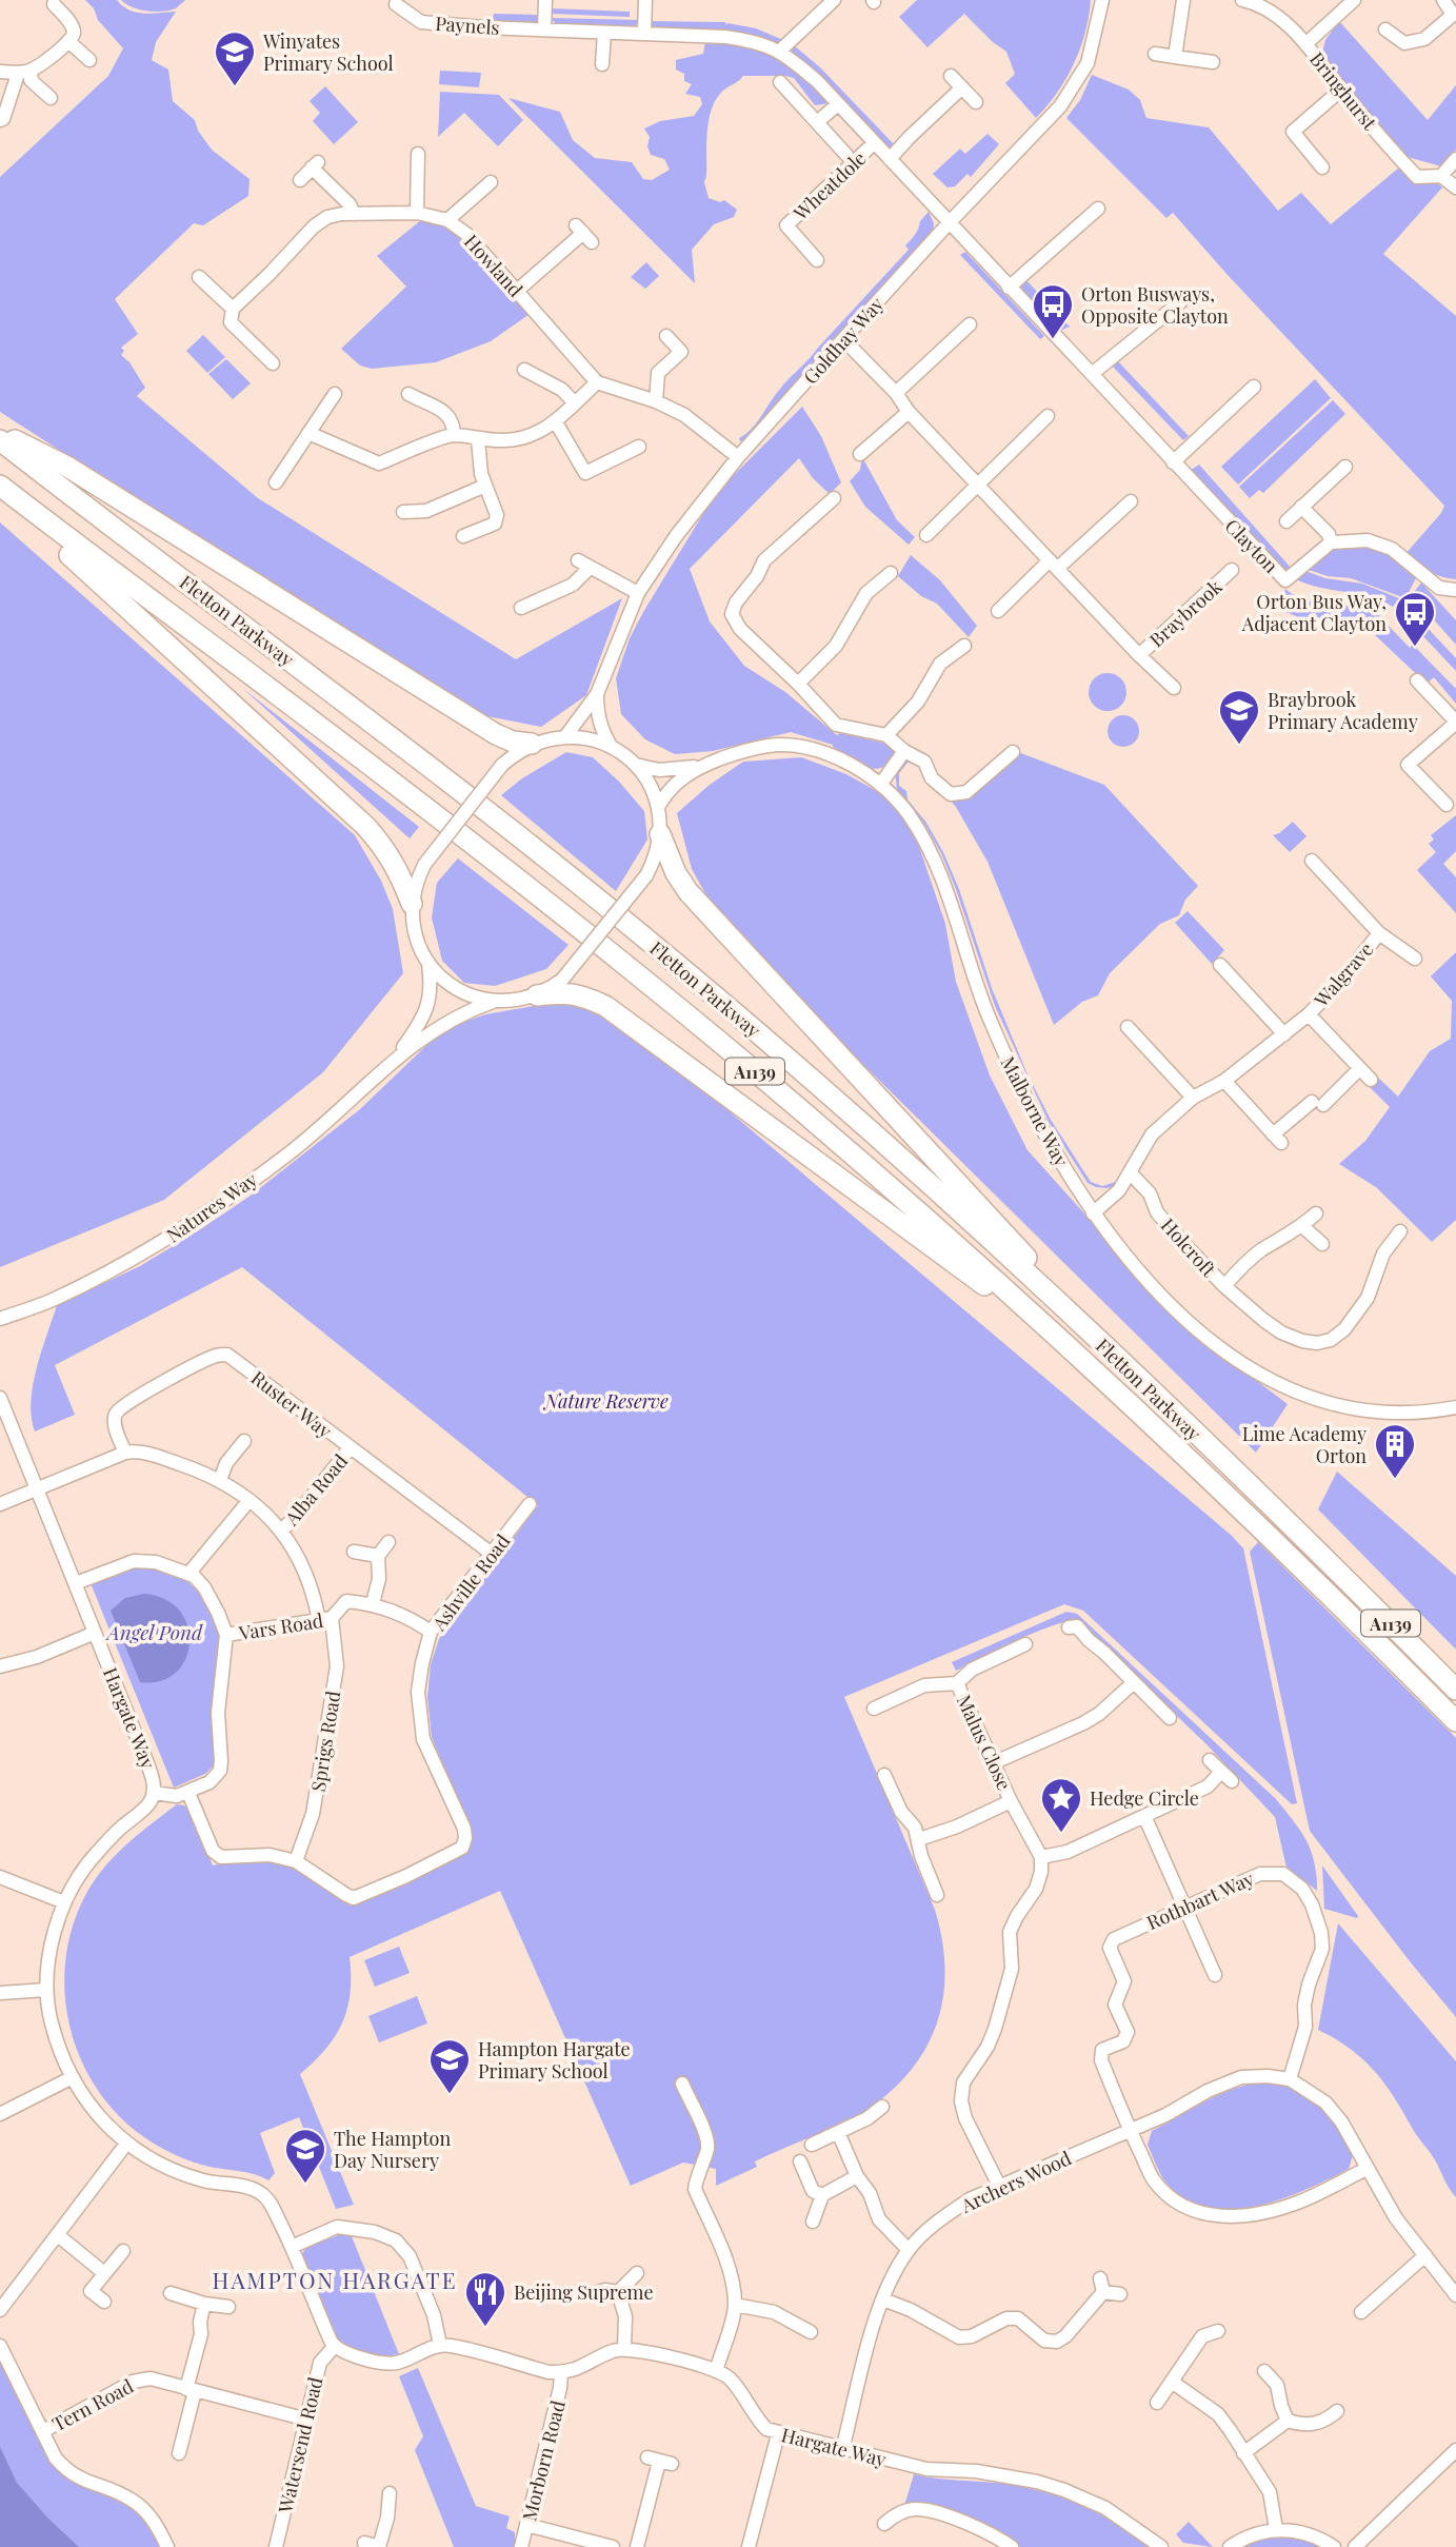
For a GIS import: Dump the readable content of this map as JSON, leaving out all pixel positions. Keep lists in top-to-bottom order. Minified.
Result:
{"streets":{"highway":["Fletton Parkway","A1139"],"street":["Paynels","Bringhurst","Wheatdole","Howland","Goldhay Way","Clayton","Braybrook","Walgrave","Malborne Way","Natures Way","Holcroft","Ruster Way","Alba Road","Ashville Road","Vars Road","Hargate Way","Sprigs Road","Malus Close","Rothbart Way","Archers Wood","Tern Road","Watersend Road","Morborn Road"]},"crossings":[["Paynels","Wheatdole"],["Paynels","Goldhay Way"],["Paynels","Clayton"],["Howland","Goldhay Way"],["Goldhay Way","Clayton"],["Goldhay Way","Braybrook"],["Goldhay Way","Malborne Way"],["Goldhay Way","Natures Way"],["Walgrave","Malborne Way"],["Walgrave","Holcroft"],["Malborne Way","Natures Way"],["Ruster Way","Alba Road"],["Ruster Way","Ashville Road"],["Ruster Way","Sprigs Road"],["Alba Road","Sprigs Road"],["Ashville Road","Sprigs Road"],["Vars Road","Sprigs Road"],["Hargate Way","Archers Wood"],["Hargate Way","Watersend Road"],["Rothbart Way","Archers Wood"],["Tern Road","Watersend Road"]],"districts":["HAMPTON HARGATE"],"water":["Angel Pond"],"parks":["Nature Reserve"],"places":{"school or university":["Winyates Primary School","Braybrook Primary Academy","Hampton Hargate Primary School","The Hampton Day Nursery"],"bus stop":["Orton Busways, Opposite Clayton","Orton Bus Way, Adjacent Clayton"],"building":["Lime Academy Orton"],"place":["Hedge Circle"],"restaurant":["Beijing Supreme"]}}
